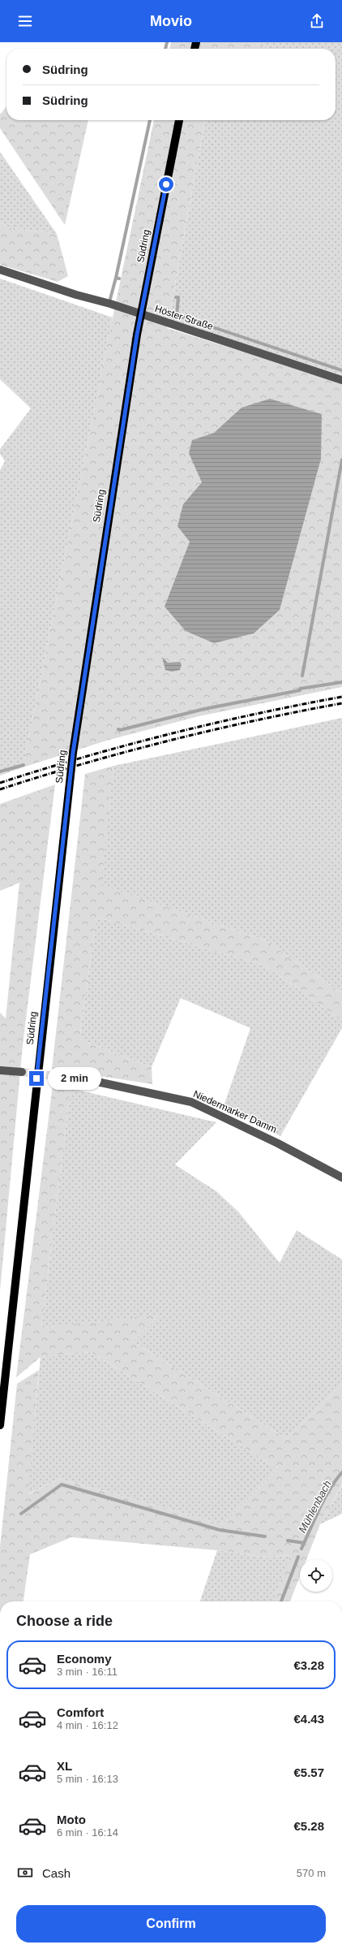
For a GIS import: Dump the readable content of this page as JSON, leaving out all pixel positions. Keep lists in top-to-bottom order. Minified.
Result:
{"streets":{"main road":["Südring"],"street":["Höster Straße","Niedermarker Damm"]},"water":["Mühlenbach"],"page":{"header":"Movio","banner":["Südring","Südring"],"bubble":"2 min","heading":"Choose a ride","list":[{"name":"Economy","note":"3 min · 16:11","value":"€3.28"},{"name":"Comfort","note":"4 min · 16:12","value":"€4.43"},{"name":"XL","note":"5 min · 16:13","value":"€5.57"},{"name":"Moto","note":"6 min · 16:14","value":"€5.28"}],"pay":["Cash","570 m"],"buttons":"Confirm"}}
